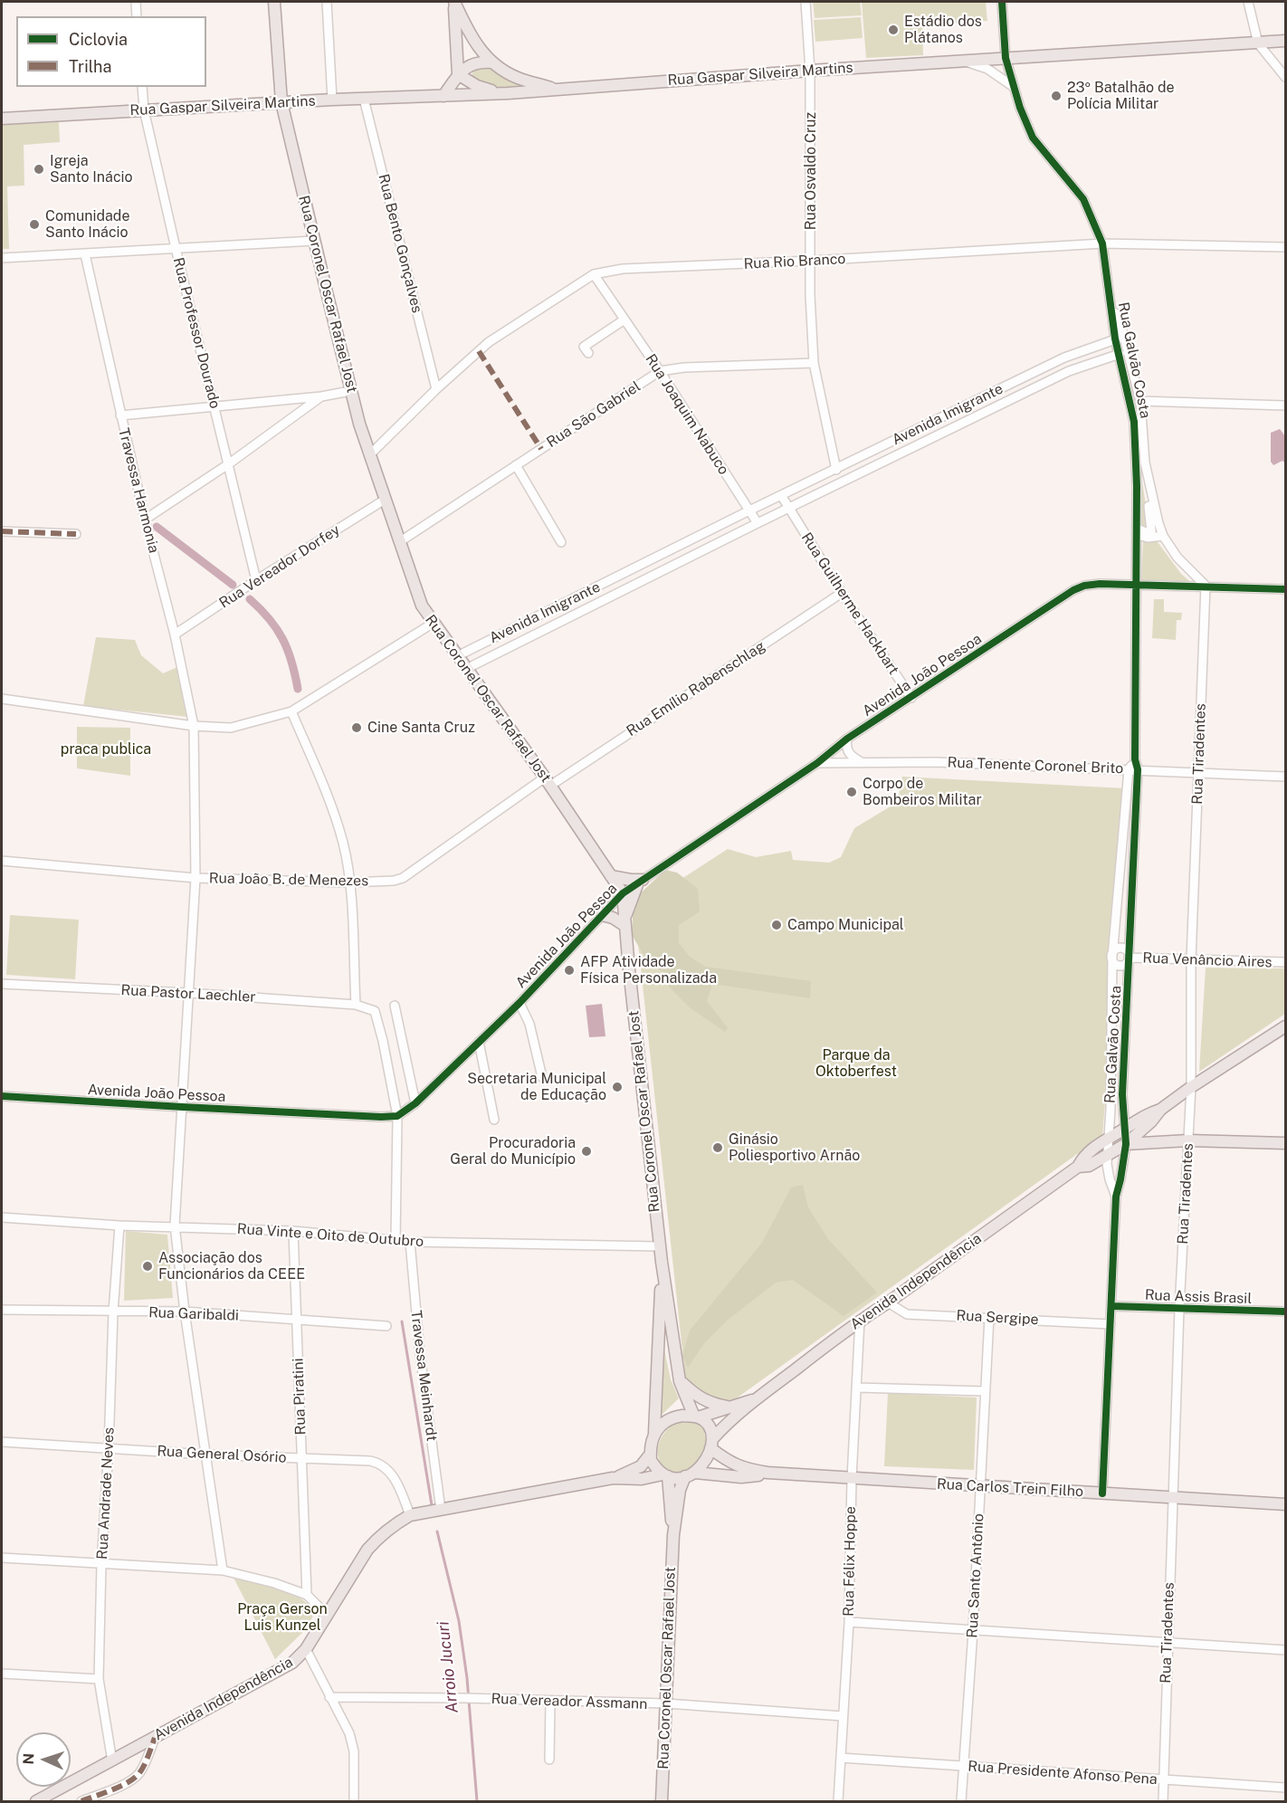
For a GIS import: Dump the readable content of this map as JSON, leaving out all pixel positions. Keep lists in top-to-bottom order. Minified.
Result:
{"streets":{"main road":["Rua Gaspar Silveira Martins","Rua Coronel Oscar Rafael Jost","Avenida Independência","Rua Carlos Trein Filho"],"street":["Rua Osvaldo Cruz","Rua Bento Gonçalves","Rua Rio Branco","Rua Professor Dourado","Rua Galvão Costa","Rua São Gabriel","Rua Joaquim Nabuco","Avenida Imigrante","Travessa Harmonia","Rua Vereador Dorfey","Rua Guilherme Hackbart","Avenida João Pessoa","Rua Emílio Rabenschlag","Rua Tiradentes","Rua Tenente Coronel Brito","Rua João B. de Menezes","Rua Venâncio Aires","Rua Pastor Laechler","Rua Vinte e Oito de Outubro","Rua Assis Brasil","Rua Garibaldi","Rua Sergipe","Travessa Meinhardt","Rua Piratini","Rua General Osório","Rua Andrade Neves","Rua Félix Hoppe","Rua Santo Antônio","Rua Vereador Assmann","Rua Presidente Afonso Pena"]},"crossings":[["Rua Gaspar Silveira Martins","Rua Osvaldo Cruz"],["Rua Gaspar Silveira Martins","Rua Bento Gonçalves"],["Rua Gaspar Silveira Martins","Rua Coronel Oscar Rafael Jost"],["Rua Gaspar Silveira Martins","Rua Professor Dourado"],["Rua Gaspar Silveira Martins","Rua Galvão Costa"],["Rua Osvaldo Cruz","Rua Rio Branco"],["Rua Osvaldo Cruz","Rua São Gabriel"],["Rua Osvaldo Cruz","Avenida Imigrante"],["Rua Bento Gonçalves","Rua Rio Branco"],["Rua Rio Branco","Rua Coronel Oscar Rafael Jost"],["Rua Rio Branco","Rua Galvão Costa"],["Rua Rio Branco","Rua Joaquim Nabuco"],["Rua Coronel Oscar Rafael Jost","Rua São Gabriel"],["Rua Coronel Oscar Rafael Jost","Avenida Imigrante"],["Rua Coronel Oscar Rafael Jost","Rua Vereador Dorfey"],["Rua Coronel Oscar Rafael Jost","Avenida João Pessoa"],["Rua Coronel Oscar Rafael Jost","Rua Emílio Rabenschlag"],["Rua Coronel Oscar Rafael Jost","Rua João B. de Menezes"],["Rua Coronel Oscar Rafael Jost","Rua Vinte e Oito de Outubro"],["Rua Coronel Oscar Rafael Jost","Avenida Independência"],["Rua Coronel Oscar Rafael Jost","Rua Carlos Trein Filho"],["Rua Coronel Oscar Rafael Jost","Rua Vereador Assmann"],["Rua Professor Dourado","Rua Vereador Dorfey"],["Rua Galvão Costa","Avenida Imigrante"],["Rua Galvão Costa","Avenida João Pessoa"],["Rua Galvão Costa","Rua Tiradentes"],["Rua Galvão Costa","Rua Tenente Coronel Brito"],["Rua Galvão Costa","Rua Venâncio Aires"],["Rua Galvão Costa","Avenida Independência"],["Rua Galvão Costa","Rua Assis Brasil"],["Rua Galvão Costa","Rua Sergipe"],["Rua Galvão Costa","Rua Carlos Trein Filho"],["Rua São Gabriel","Rua Joaquim Nabuco"],["Rua Joaquim Nabuco","Avenida Imigrante"],["Avenida Imigrante","Rua Guilherme Hackbart"],["Travessa Harmonia","Rua Vereador Dorfey"],["Travessa Harmonia","Avenida João Pessoa"],["Travessa Harmonia","Rua João B. de Menezes"],["Travessa Harmonia","Rua Pastor Laechler"],["Travessa Harmonia","Rua Vinte e Oito de Outubro"],["Travessa Harmonia","Rua Garibaldi"],["Travessa Harmonia","Rua General Osório"],["Rua Guilherme Hackbart","Avenida João Pessoa"],["Rua Guilherme Hackbart","Rua Emílio Rabenschlag"],["Avenida João Pessoa","Rua Tiradentes"],["Avenida João Pessoa","Rua Tenente Coronel Brito"],["Avenida João Pessoa","Rua Pastor Laechler"],["Rua Emílio Rabenschlag","Rua João B. de Menezes"],["Rua Tiradentes","Rua Tenente Coronel Brito"],["Rua Tiradentes","Rua Venâncio Aires"],["Rua Tiradentes","Avenida Independência"],["Rua Tiradentes","Rua Assis Brasil"],["Rua Tiradentes","Rua Carlos Trein Filho"],["Rua Tiradentes","Rua Presidente Afonso Pena"],["Rua Vinte e Oito de Outubro","Travessa Meinhardt"],["Rua Vinte e Oito de Outubro","Rua Piratini"],["Rua Vinte e Oito de Outubro","Rua Andrade Neves"],["Avenida Independência","Rua Sergipe"],["Avenida Independência","Travessa Meinhardt"],["Avenida Independência","Rua General Osório"],["Avenida Independência","Rua Carlos Trein Filho"],["Avenida Independência","Rua Andrade Neves"],["Avenida Independência","Rua Félix Hoppe"],["Rua Garibaldi","Rua Piratini"],["Rua Garibaldi","Rua Andrade Neves"],["Rua Sergipe","Rua Santo Antônio"],["Rua Piratini","Rua General Osório"],["Rua General Osório","Rua Andrade Neves"],["Rua Carlos Trein Filho","Rua Félix Hoppe"],["Rua Carlos Trein Filho","Rua Santo Antônio"],["Rua Félix Hoppe","Rua Vereador Assmann"],["Rua Félix Hoppe","Rua Presidente Afonso Pena"],["Rua Santo Antônio","Rua Presidente Afonso Pena"]],"water":["Arroio Jucuri"],"parks":["praca publica","Parque da Oktoberfest","Praça Gerson Luis Kunzel"],"places":["Estádio dos Plátanos","23º Batalhão de Polícia Militar","Igreja Santo Inácio","Comunidade Santo Inácio","Cine Santa Cruz","Corpo de Bombeiros Militar","Campo Municipal","AFP Atividade Física Personalizada","Secretaria Municipal de Educação","Ginásio Poliesportivo Arnão","Procuradoria Geral do Município","Associação dos Funcionários da CEEE"],"legend":["Ciclovia","Trilha"],"north":"left"}
